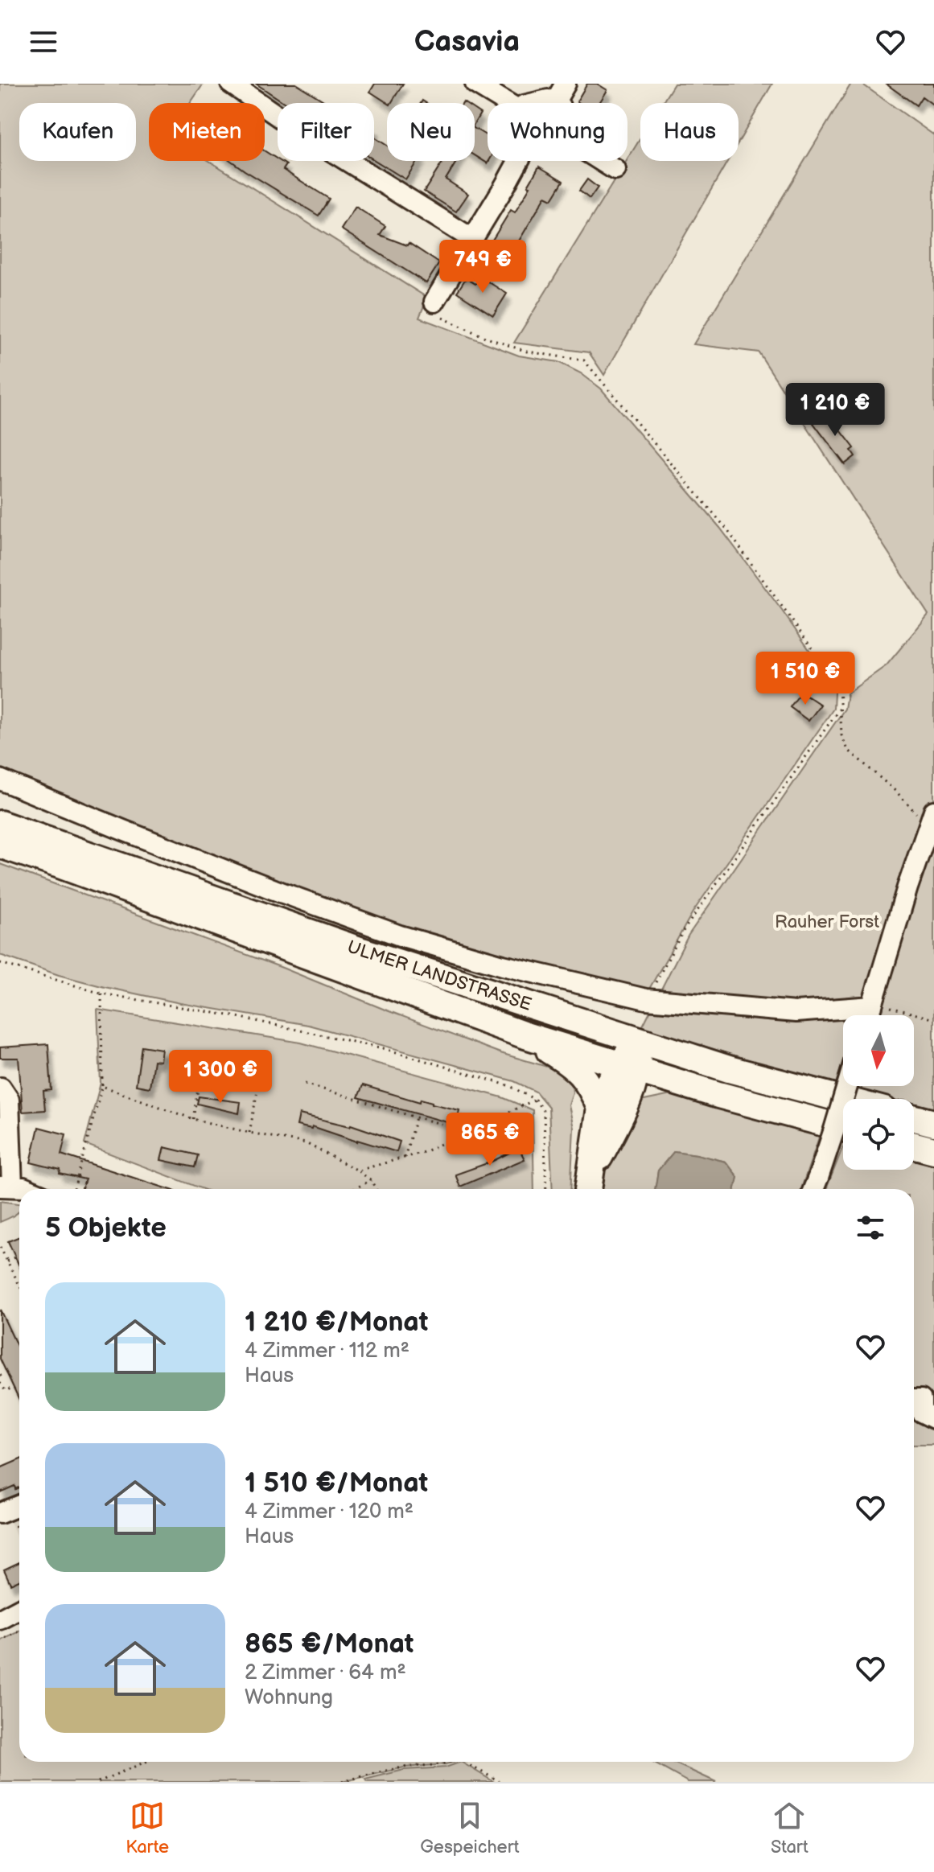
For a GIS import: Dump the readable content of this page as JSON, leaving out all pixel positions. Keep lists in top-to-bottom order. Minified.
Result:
{"streets":{"main road":["ULMER LANDSTRASSE"]},"parks":["Rauher Forst"],"north":"bottom","page":{"header":"Casavia","chip":["Kaufen","Mieten","Filter","Neu","Wohnung","Haus"],"price":["749 €","1 210 €","1 510 €","1 300 €","865 €"],"heading":"5 Objekte","list":[{"name":"1 210 €/Monat","note":"4 Zimmer · 112 m² · Haus"},{"name":"1 510 €/Monat","note":"4 Zimmer · 120 m² · Haus"},{"name":"865 €/Monat","note":"2 Zimmer · 64 m² · Wohnung"}],"tabs":["Karte","Gespeichert","Start"]}}
